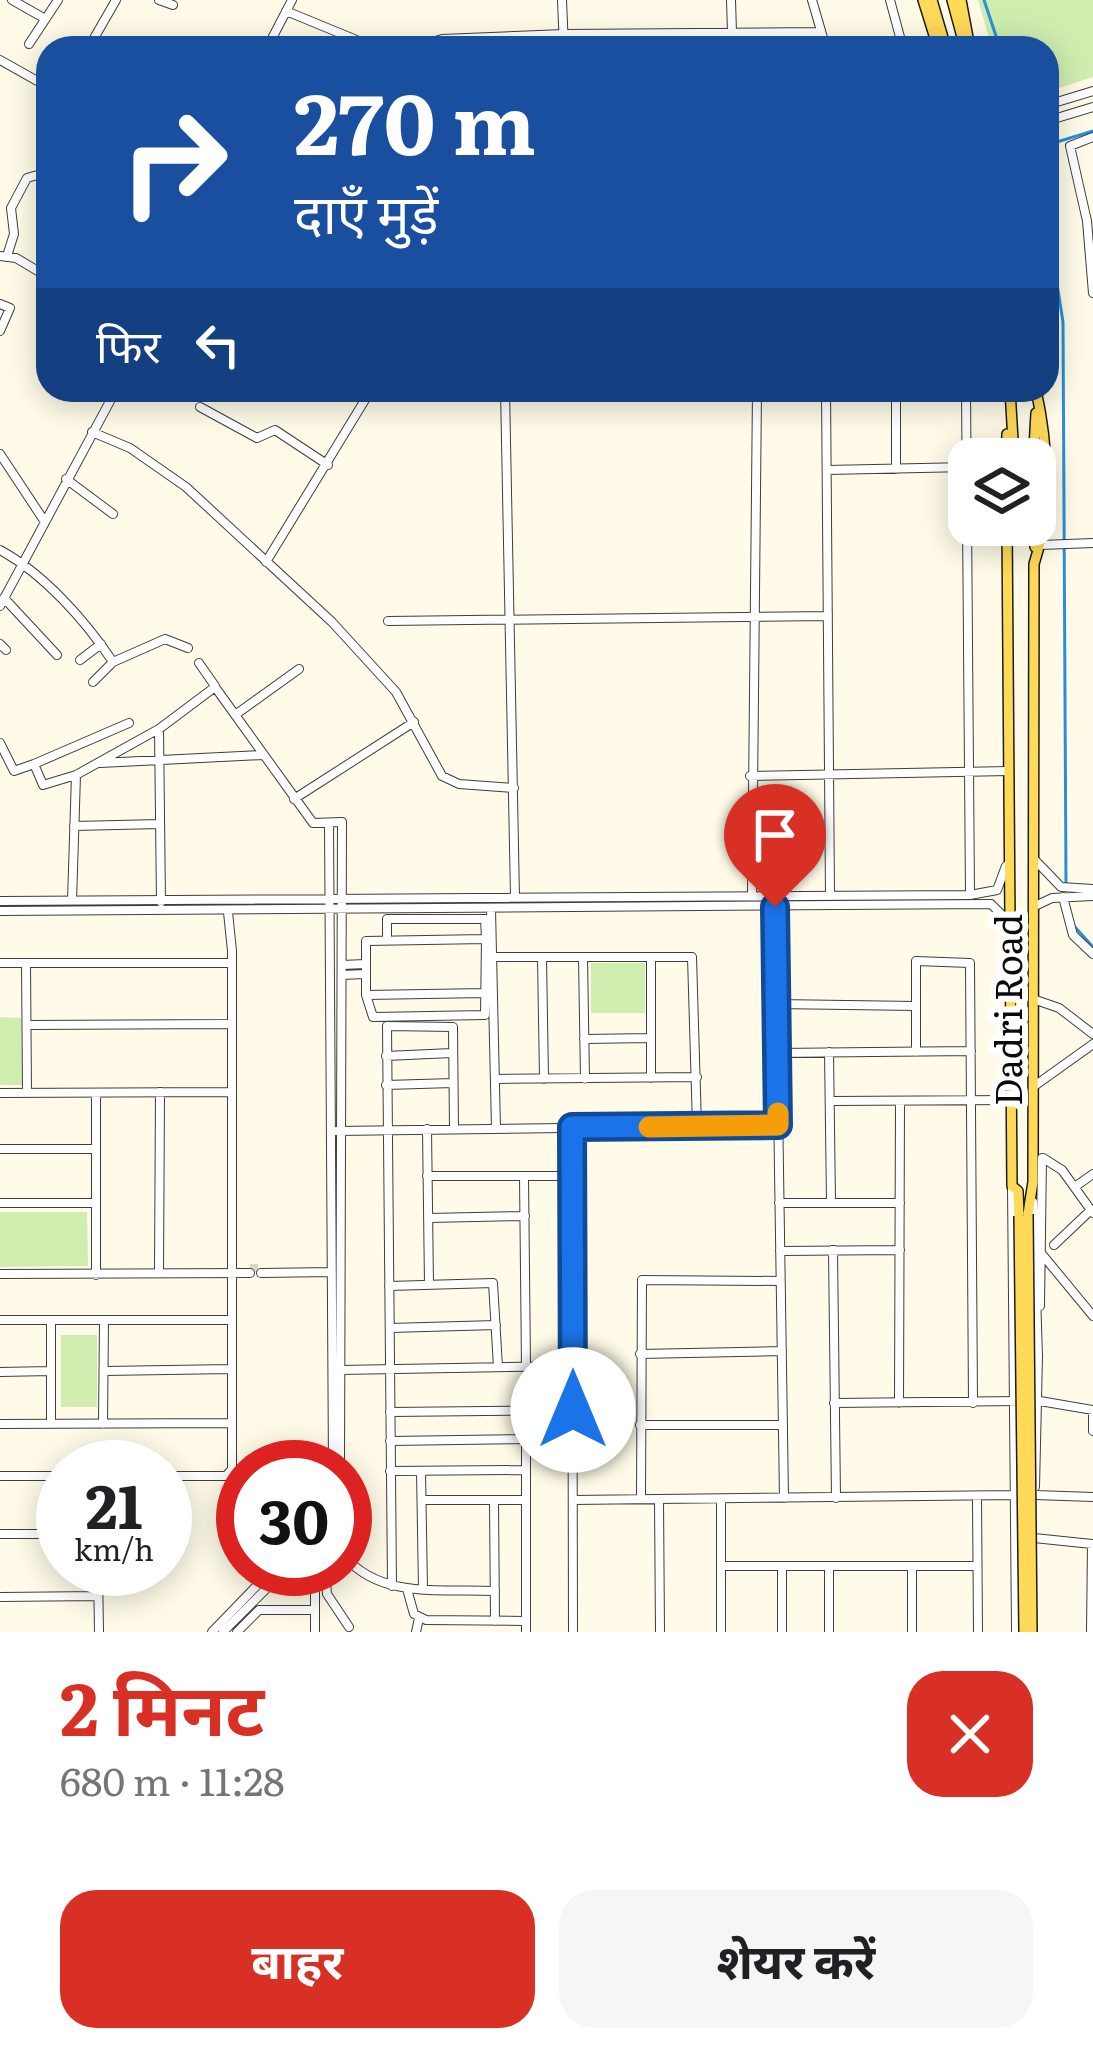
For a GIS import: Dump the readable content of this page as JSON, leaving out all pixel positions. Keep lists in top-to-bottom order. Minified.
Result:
{"streets":{"main road":["Dadri Road"]},"page":{"turn":["270 m","दाएँ मुड़ें"],"then":"फिर","speed":"21 km/h","limit":"30","heading":["2 मिनट","680 m · 11:28"],"buttons":["बाहर","शेयर करें"]}}
